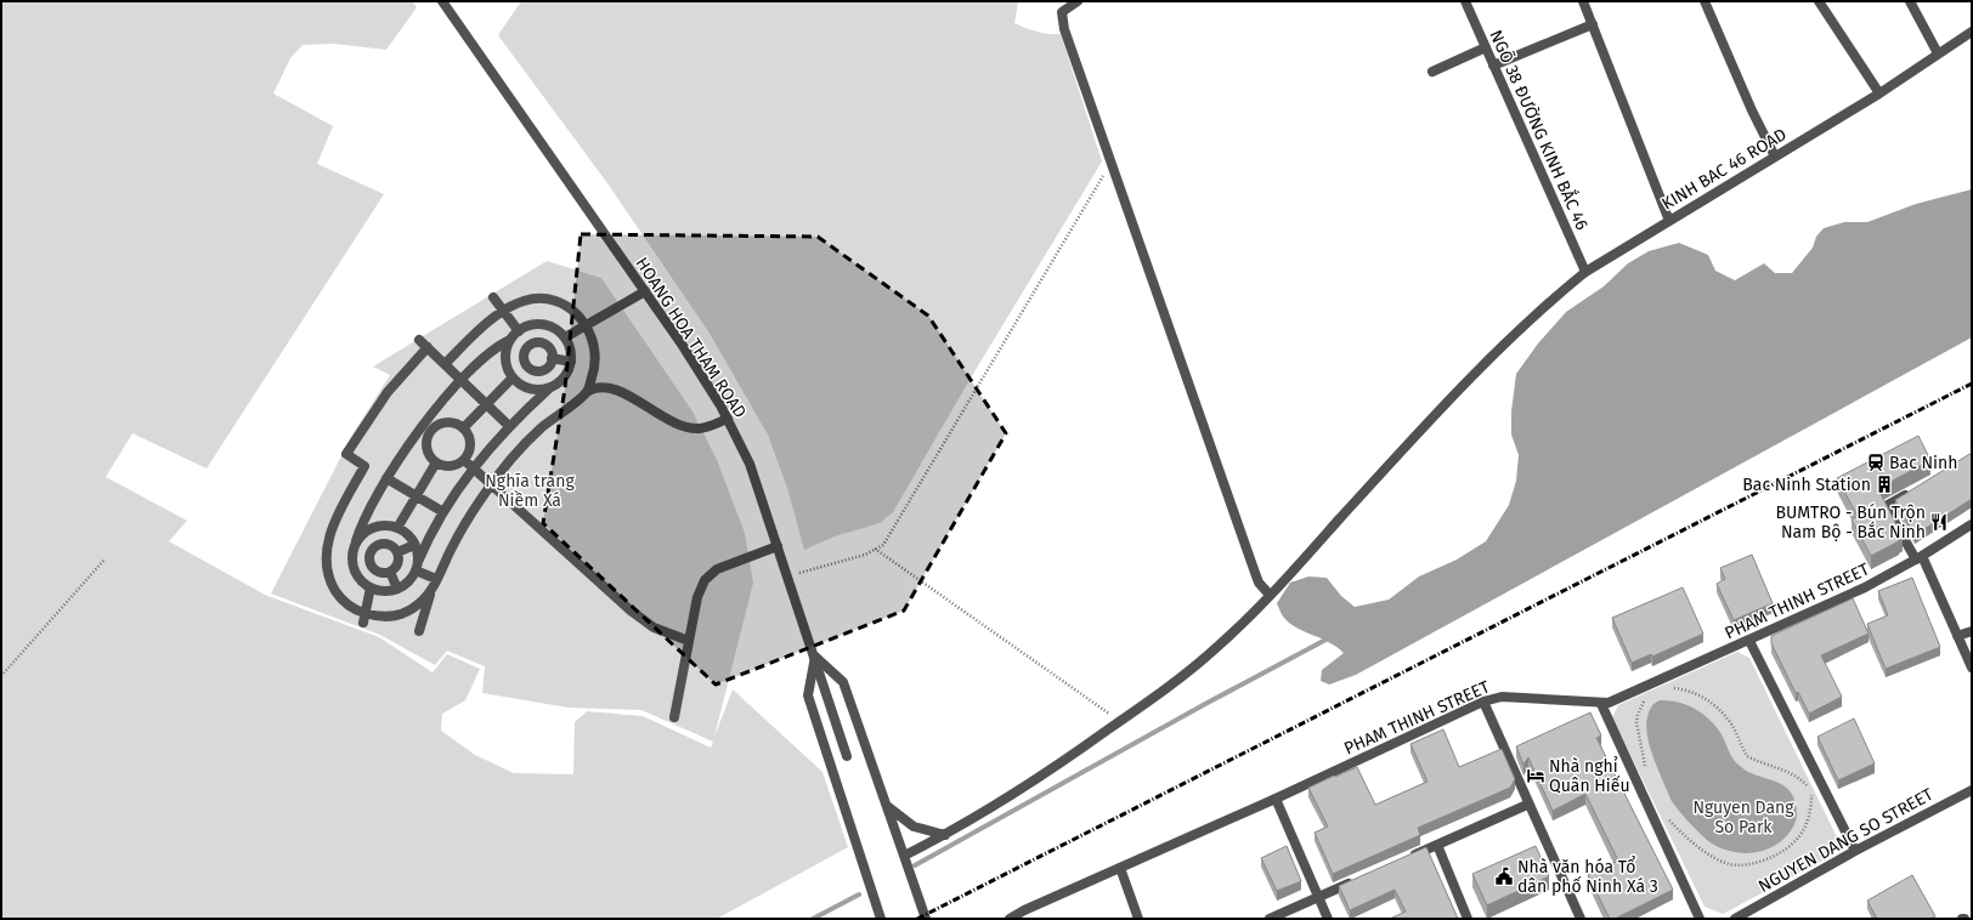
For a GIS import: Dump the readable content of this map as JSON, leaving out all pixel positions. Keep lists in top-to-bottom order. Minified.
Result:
{"streets":{"street":["NGÕ 38 ĐƯỜNG KINH BẮC 46","KINH BAC 46 ROAD","HOANG HOA THAM ROAD","PHAM THINH STREET","NGUYEN DANG SO STREET"]},"crossings":[["NGÕ 38 ĐƯỜNG KINH BẮC 46","KINH BAC 46 ROAD"]],"parks":["Nghĩa trang Niềm Xá","Nguyen Dang So Park"],"places":{"station":["Bac Ninh"],"building":["Bac Ninh Station"],"restaurant":["BUMTRO - Bún Trộn Nam Bộ - Bắc Ninh"],"hotel":["Nhà nghỉ Quân Hiếu"],"public building":["Nhà văn hóa Tổ dân phố Ninh Xá 3"]}}
